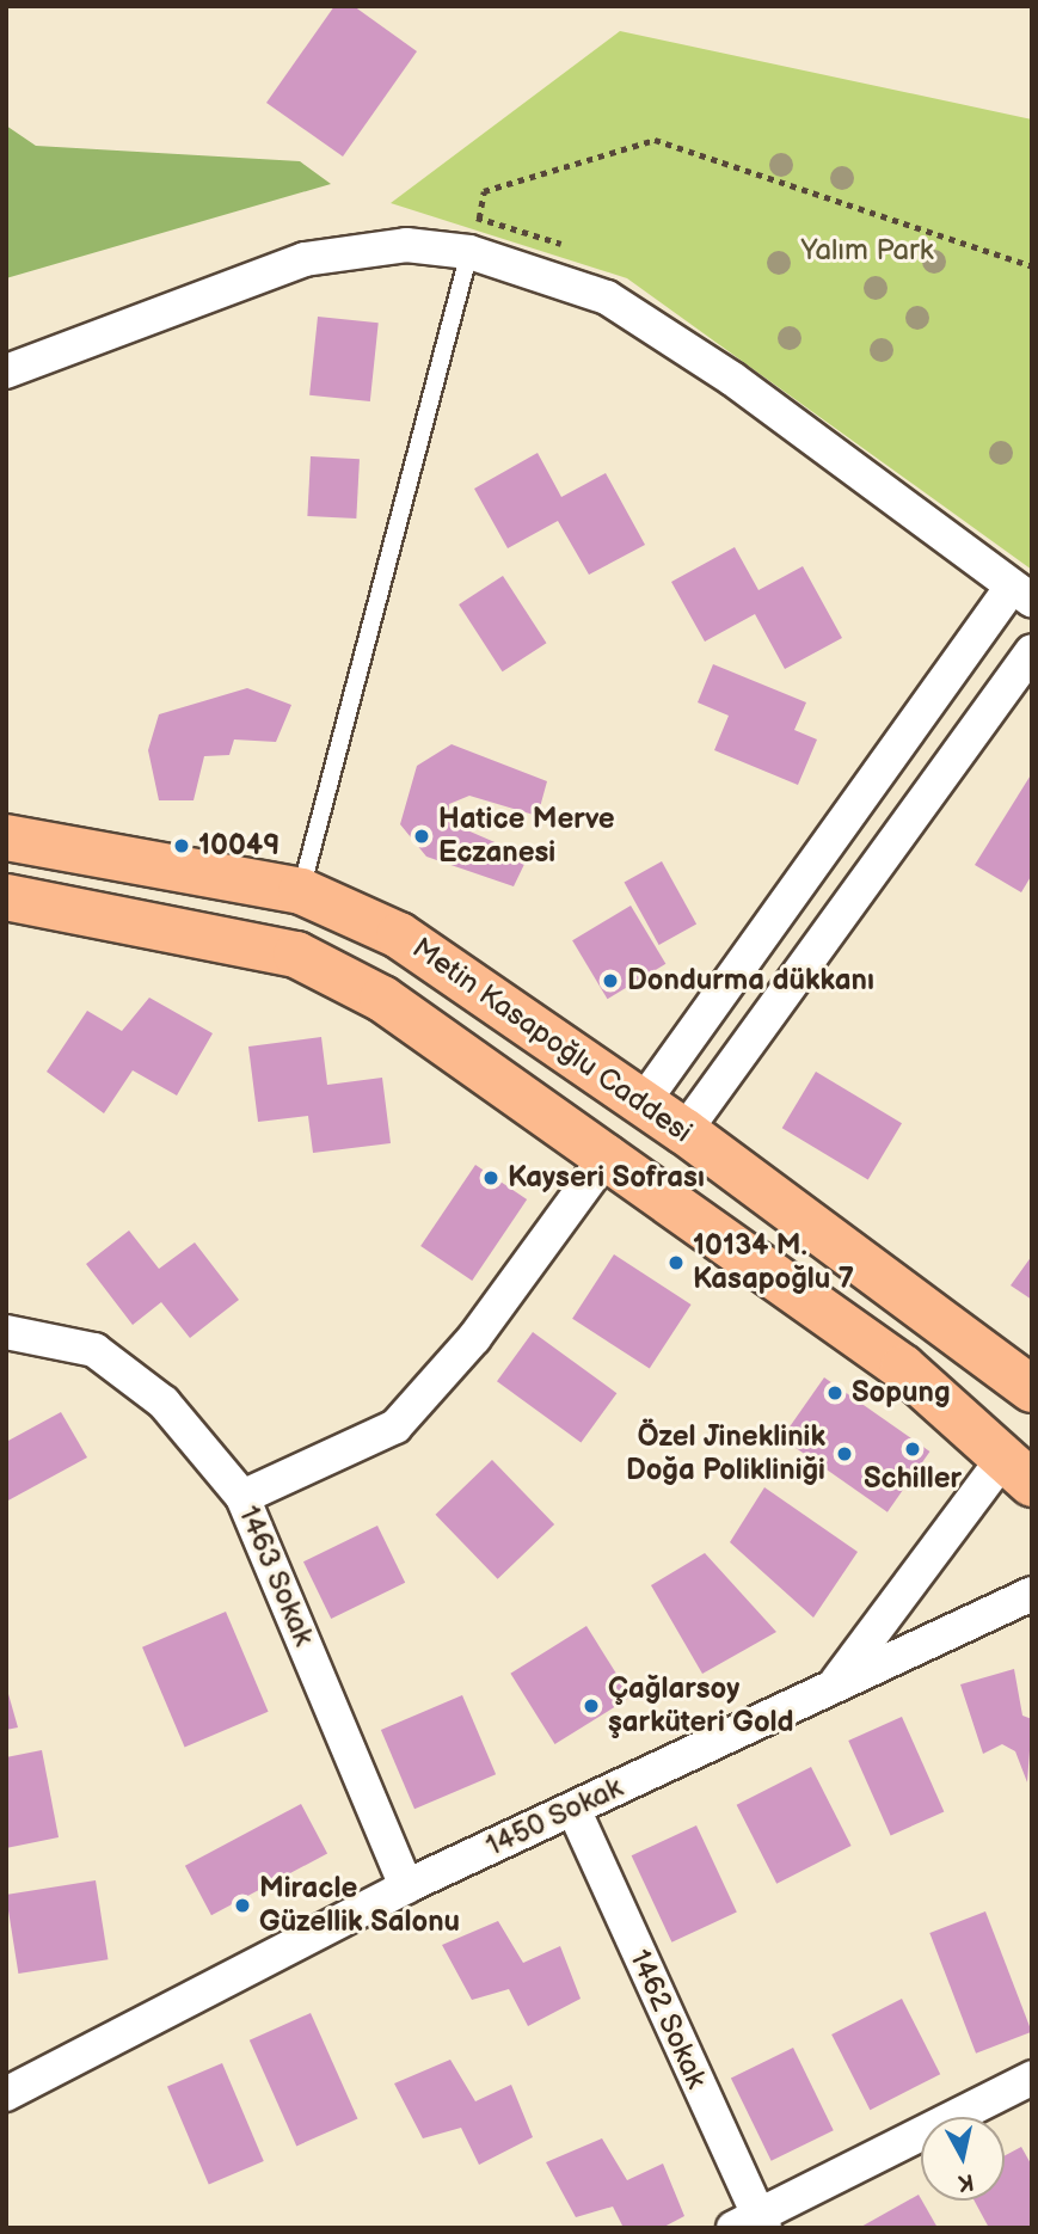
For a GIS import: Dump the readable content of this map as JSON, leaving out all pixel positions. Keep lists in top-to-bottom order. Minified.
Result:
{"streets":{"main road":["Metin Kasapoğlu Caddesi"],"street":["1463 Sokak","1450 Sokak","1462 Sokak"]},"crossings":[["Metin Kasapoğlu Caddesi","1450 Sokak"],["1463 Sokak","1450 Sokak"],["1450 Sokak","1462 Sokak"]],"parks":["Yalım Park"],"places":["Hatice Merve Eczanesi","10049","Dondurma dükkanı","Kayseri Sofrası","10134 M. Kasapoğlu 7","Sopung","Schiller","Özel Jineklinik Doğa Polikliniği","Çağlarsoy şarküteri Gold","Miracle Güzellik Salonu"],"north":"bottom"}
